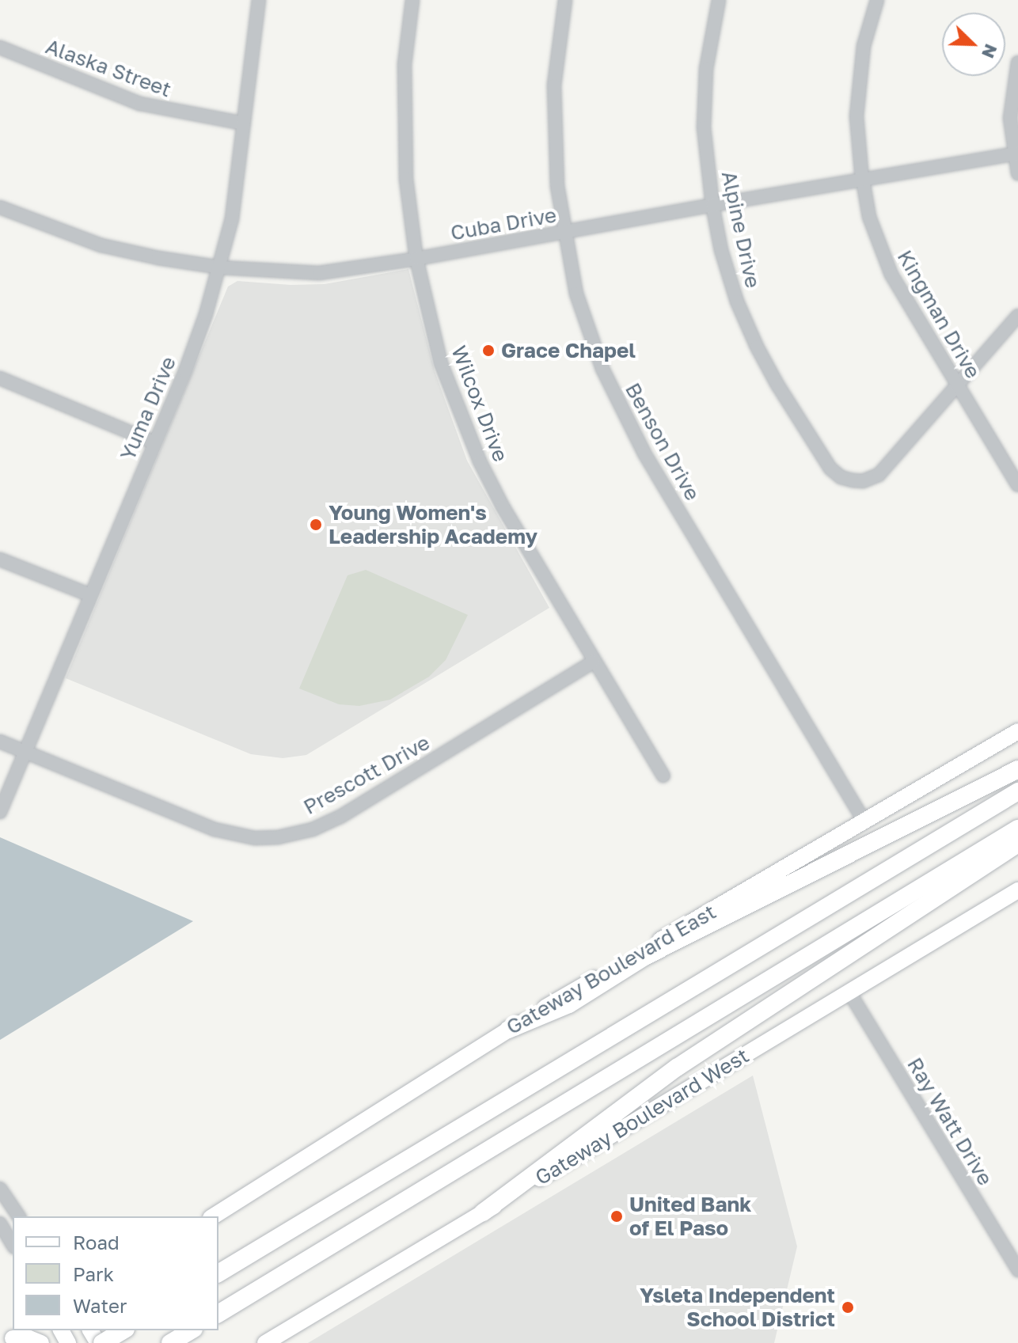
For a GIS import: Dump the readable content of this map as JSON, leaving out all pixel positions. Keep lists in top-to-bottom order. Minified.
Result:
{"streets":{"main road":["Gateway Boulevard East","Gateway Boulevard West"],"street":["Alaska Street","Cuba Drive","Alpine Drive","Kingman Drive","Wilcox Drive","Yuma Drive","Benson Drive","Prescott Drive","Ray Watt Drive"]},"crossings":[["Alaska Street","Yuma Drive"],["Cuba Drive","Alpine Drive"],["Cuba Drive","Kingman Drive"],["Cuba Drive","Wilcox Drive"],["Cuba Drive","Yuma Drive"],["Cuba Drive","Benson Drive"],["Alpine Drive","Kingman Drive"],["Wilcox Drive","Prescott Drive"],["Yuma Drive","Prescott Drive"],["Benson Drive","Gateway Boulevard East"],["Gateway Boulevard West","Ray Watt Drive"]],"places":["Grace Chapel","Young Women's Leadership Academy","United Bank of El Paso","Ysleta Independent School District"],"legend":["Road","Park","Water"],"north":"bottom right"}
